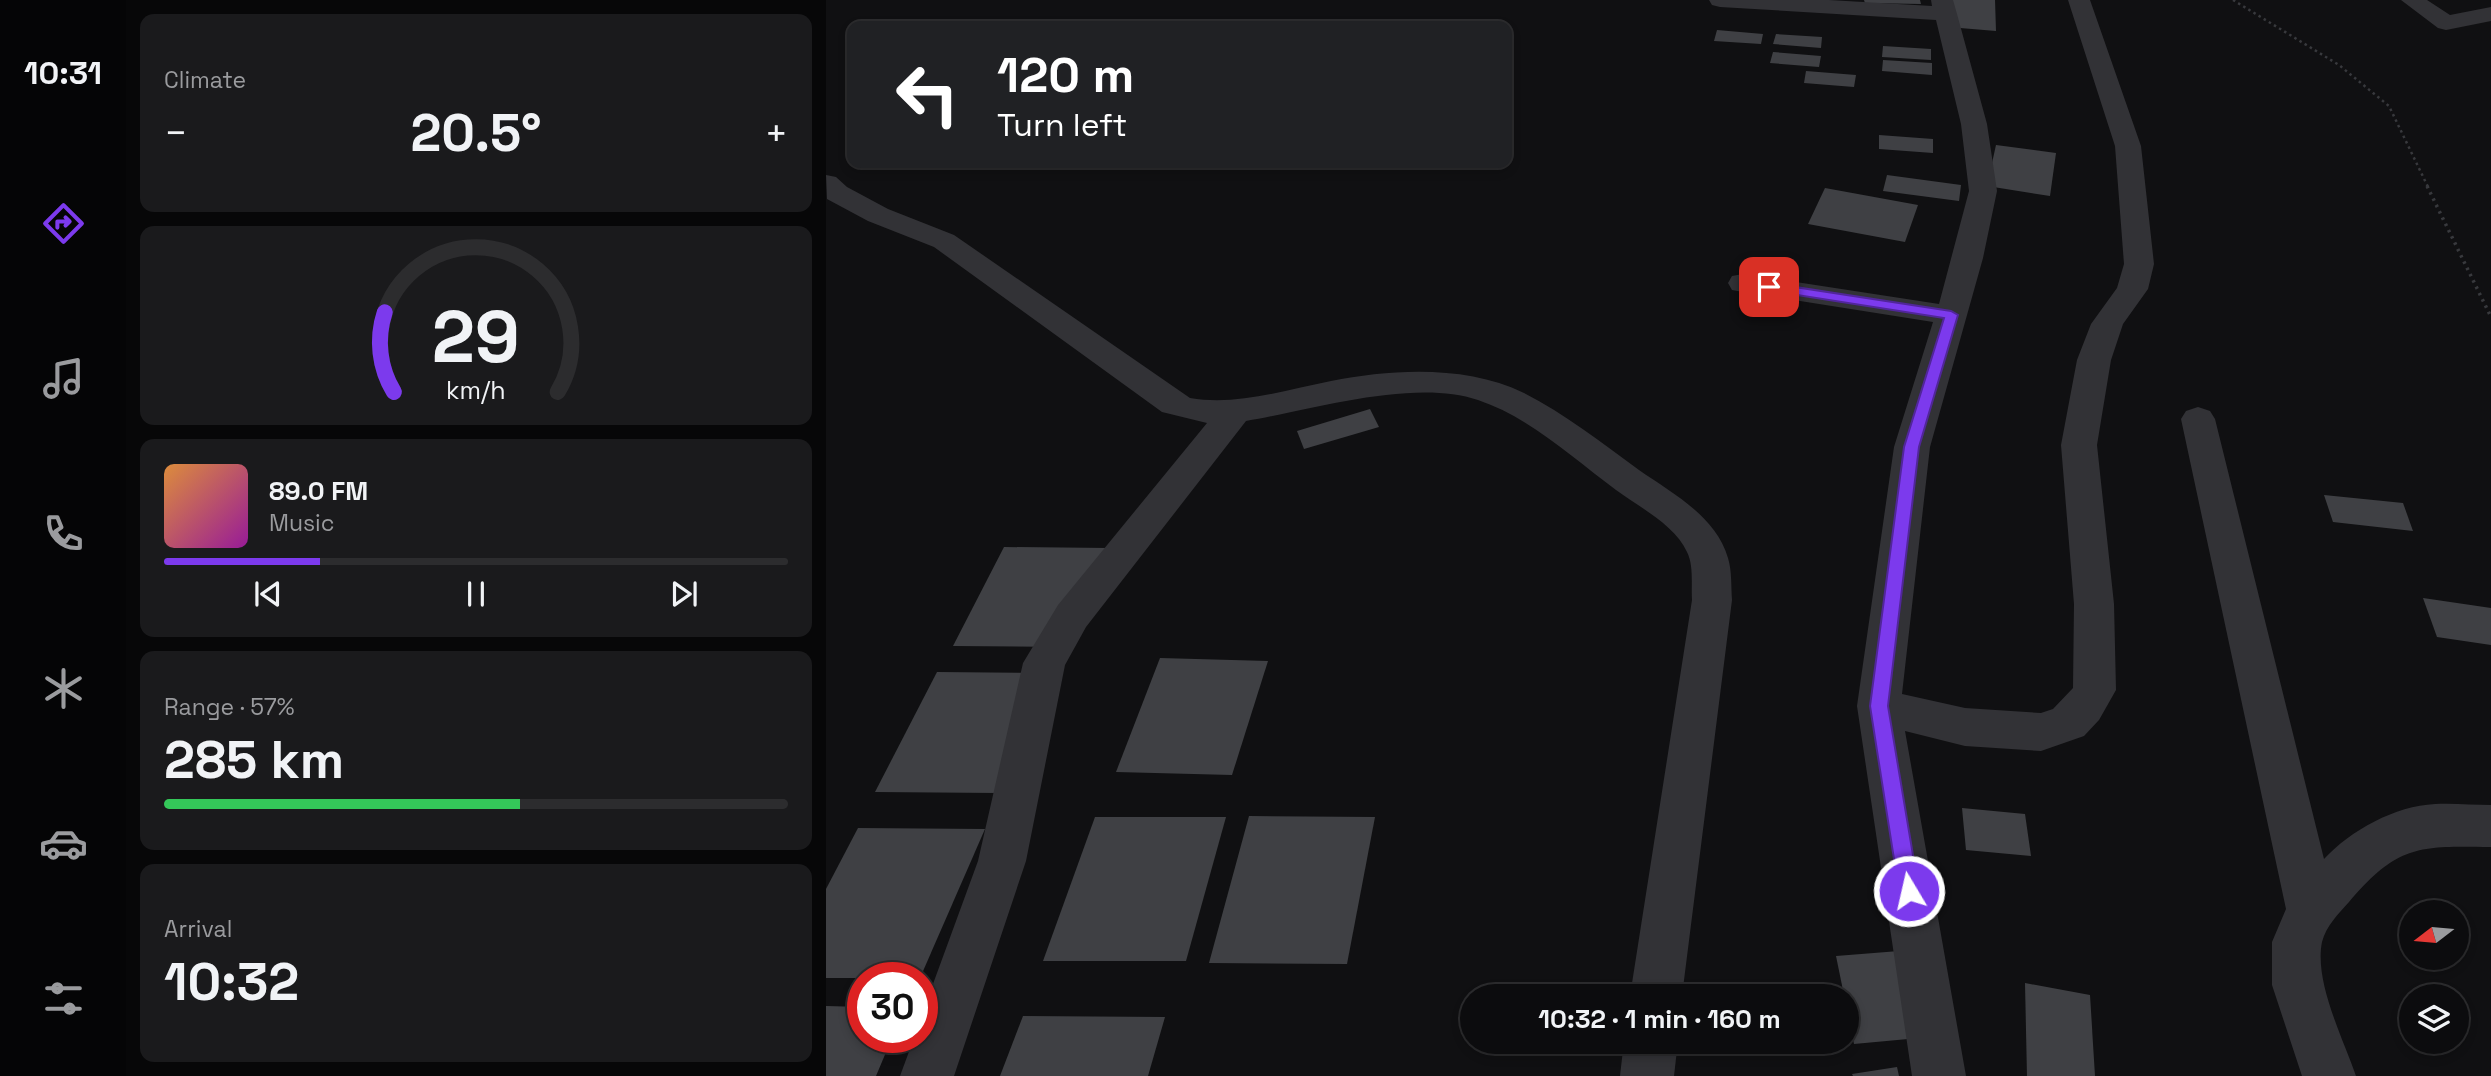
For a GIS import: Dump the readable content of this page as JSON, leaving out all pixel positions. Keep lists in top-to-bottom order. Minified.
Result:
{"north":"left","page":{"tabs":"10:31","tile":["Climate",["Range · 57%","285 km"],["Arrival","10:32"]],"turn":["120 m","Turn left"],"heat":["−","20.5°","+"],"song":["89.0 FM","Music"],"limit":"30","trip":"10:32 · 1 min · 160 m","gauge":["29","km/h"]}}
